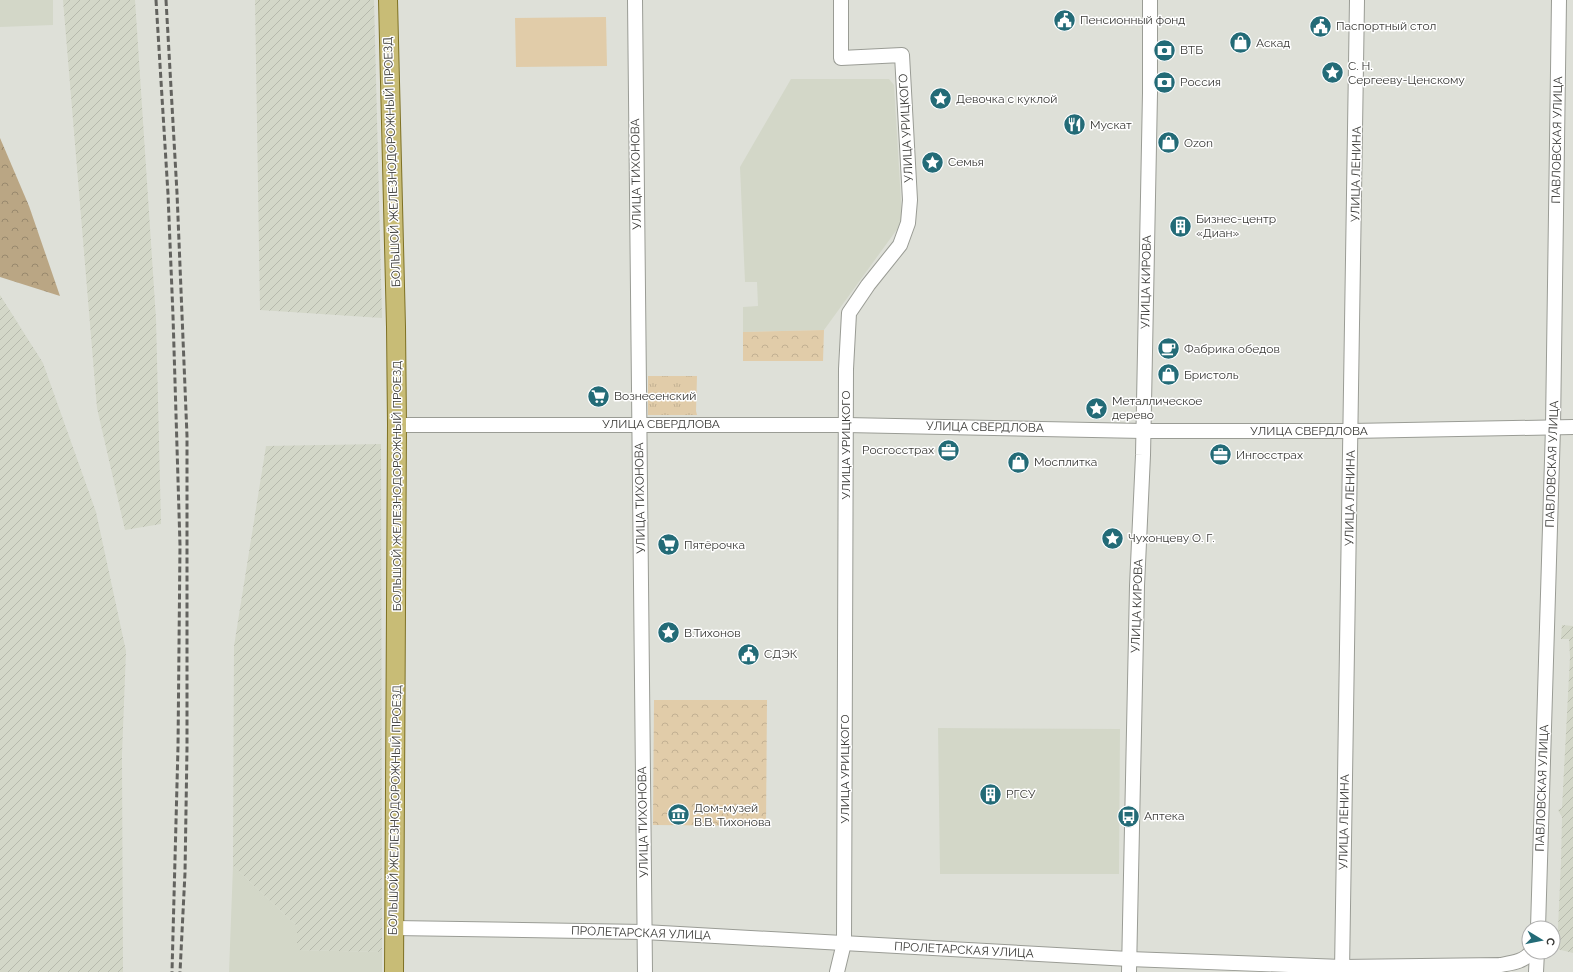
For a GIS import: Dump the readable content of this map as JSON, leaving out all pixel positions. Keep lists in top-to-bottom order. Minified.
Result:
{"streets":{"main road":["БОЛЬШОЙ ЖЕЛЕЗНОДОРОЖНЫЙ ПРОЕЗД"],"street":["УЛИЦА УРИЦКОГО","ПАВЛОВСКАЯ УЛИЦА","УЛИЦА ТИХОНОВА","УЛИЦА ЛЕНИНА","УЛИЦА КИРОВА","УЛИЦА СВЕРДЛОВА","ПРОЛЕТАРСКАЯ УЛИЦА"]},"crossings":[["УЛИЦА УРИЦКОГО","УЛИЦА СВЕРДЛОВА"],["УЛИЦА УРИЦКОГО","ПРОЛЕТАРСКАЯ УЛИЦА"],["ПАВЛОВСКАЯ УЛИЦА","УЛИЦА СВЕРДЛОВА"],["БОЛЬШОЙ ЖЕЛЕЗНОДОРОЖНЫЙ ПРОЕЗД","УЛИЦА СВЕРДЛОВА"],["БОЛЬШОЙ ЖЕЛЕЗНОДОРОЖНЫЙ ПРОЕЗД","ПРОЛЕТАРСКАЯ УЛИЦА"],["УЛИЦА ТИХОНОВА","УЛИЦА СВЕРДЛОВА"],["УЛИЦА ТИХОНОВА","ПРОЛЕТАРСКАЯ УЛИЦА"],["УЛИЦА ЛЕНИНА","УЛИЦА СВЕРДЛОВА"],["УЛИЦА ЛЕНИНА","ПРОЛЕТАРСКАЯ УЛИЦА"],["УЛИЦА КИРОВА","УЛИЦА СВЕРДЛОВА"],["УЛИЦА КИРОВА","ПРОЛЕТАРСКАЯ УЛИЦА"]],"places":{"public building":["Пенсионный фонд","Паспортный стол","СДЭК"],"shop":["Аскад","Ozon","Бристоль","Мосплитка"],"bank":["ВТБ","Россия"],"place":["С. Н. Сергееву-Ценскому","Девочка с куклой","Семья","Металлическое дерево","Чухонцеву О. Г.","В.Тихонов"],"restaurant":["Мускат"],"building":["Бизнес-центр «Диан»","РГСУ"],"cafe":["Фабрика обедов"],"supermarket":["Вознесенский","Пятёрочка"],"office":["Росгосстрах","Ингосстрах"],"museum":["Дом-музей В.В. Тихонова"],"bus stop":["Аптека"]},"north":"right"}
